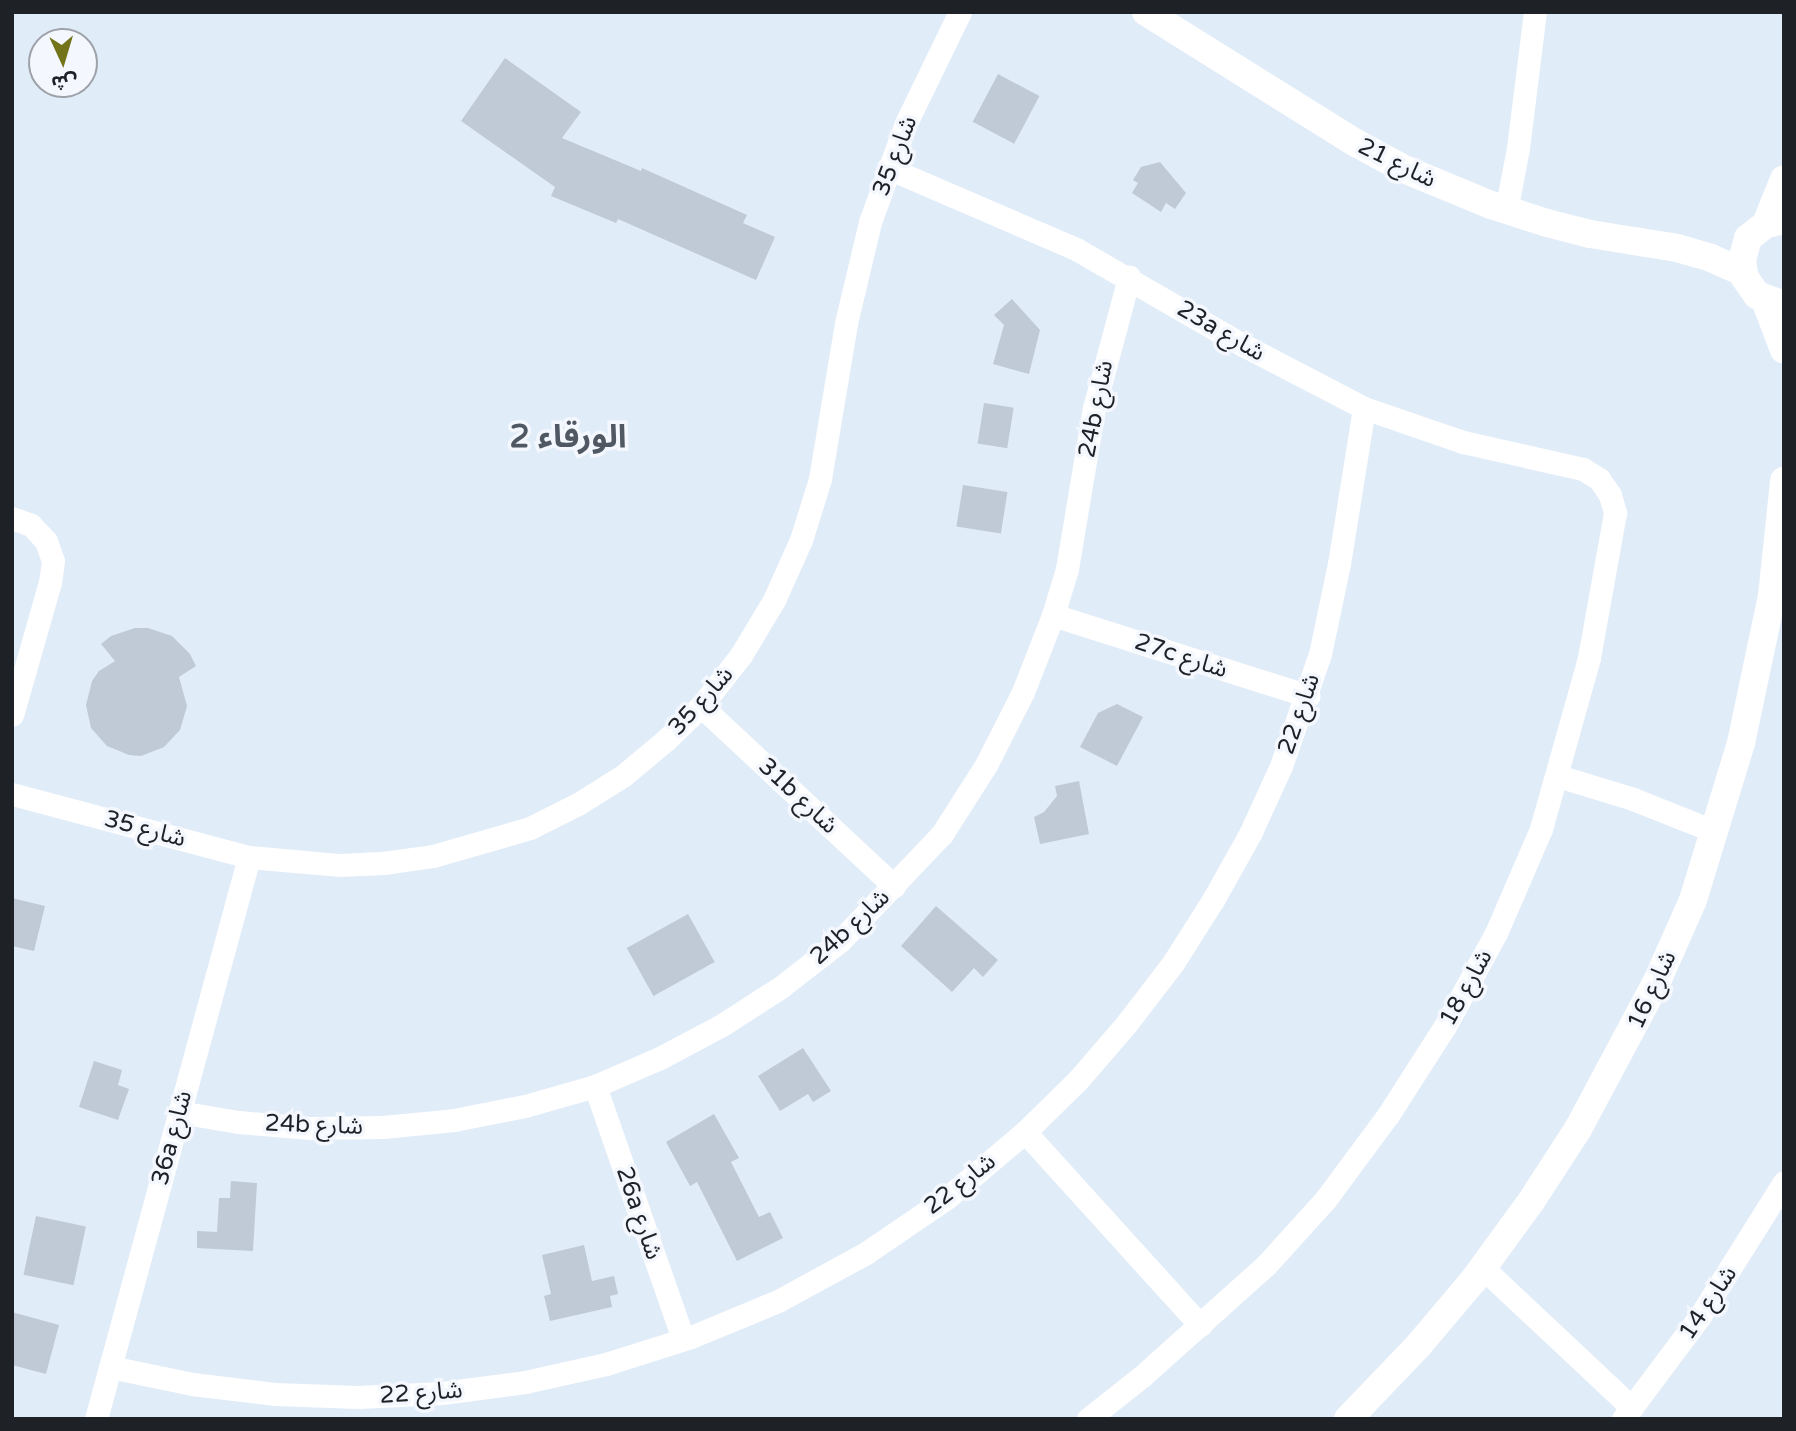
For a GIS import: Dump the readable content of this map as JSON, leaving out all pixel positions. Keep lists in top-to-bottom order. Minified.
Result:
{"streets":{"street":["شارع 35","شارع 21","23a شارع","24b شارع","27c شارع","شارع 22","31b شارع","شارع 18","شارع 16","36a شارع","26a شارع","شارع 14"]},"crossings":[["شارع 35","23a شارع"],["شارع 35","31b شارع"],["شارع 35","36a شارع"],["23a شارع","24b شارع"],["23a شارع","شارع 22"],["23a شارع","شارع 18"],["24b شارع","27c شارع"],["24b شارع","31b شارع"],["24b شارع","36a شارع"],["24b شارع","26a شارع"],["27c شارع","شارع 22"],["شارع 22","36a شارع"],["شارع 22","26a شارع"]],"districts":["الورقاء 2"],"north":"bottom"}
